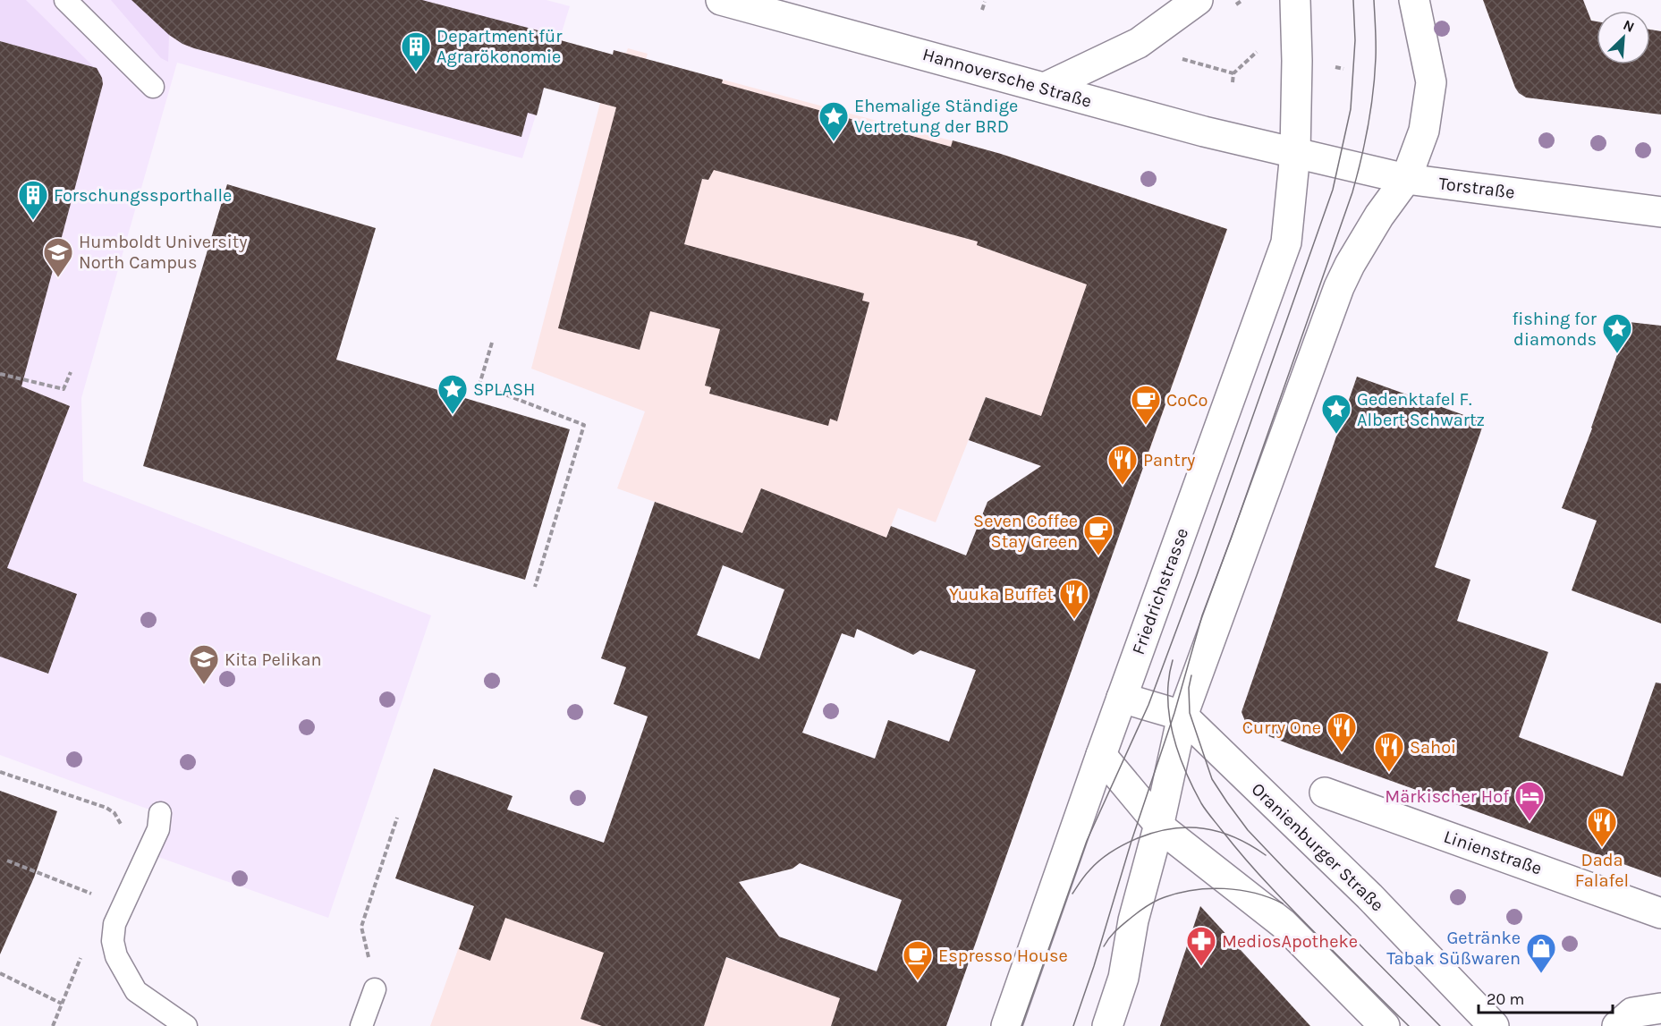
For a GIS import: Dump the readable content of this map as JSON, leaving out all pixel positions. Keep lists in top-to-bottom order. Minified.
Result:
{"streets":{"main road":["Hannoversche Straße","Torstraße","Friedrichstrasse","Oranienburger Straße","Linienstraße"]},"crossings":[["Hannoversche Straße","Torstraße"],["Hannoversche Straße","Friedrichstrasse"],["Torstraße","Friedrichstrasse"],["Friedrichstrasse","Oranienburger Straße"]],"places":{"building":["Department für Agrarökonomie","Forschungssporthalle"],"place":["Ehemalige Ständige Vertretung der BRD","fishing for diamonds","SPLASH","Gedenktafel F. Albert Schwartz"],"school or university":["Humboldt University North Campus","Kita Pelikan"],"cafe":["CoCo","Seven Coffee Stay Green","Espresso House"],"restaurant":["Pantry","Yuuka Buffet","Curry One","Sahoi","Dada Falafel"],"hotel":["Märkischer Hof"],"pharmacy":["MediosApotheke"],"shop":["Getränke Tabak Süßwaren"]},"scale_bar":"20 m","north":"top right"}
